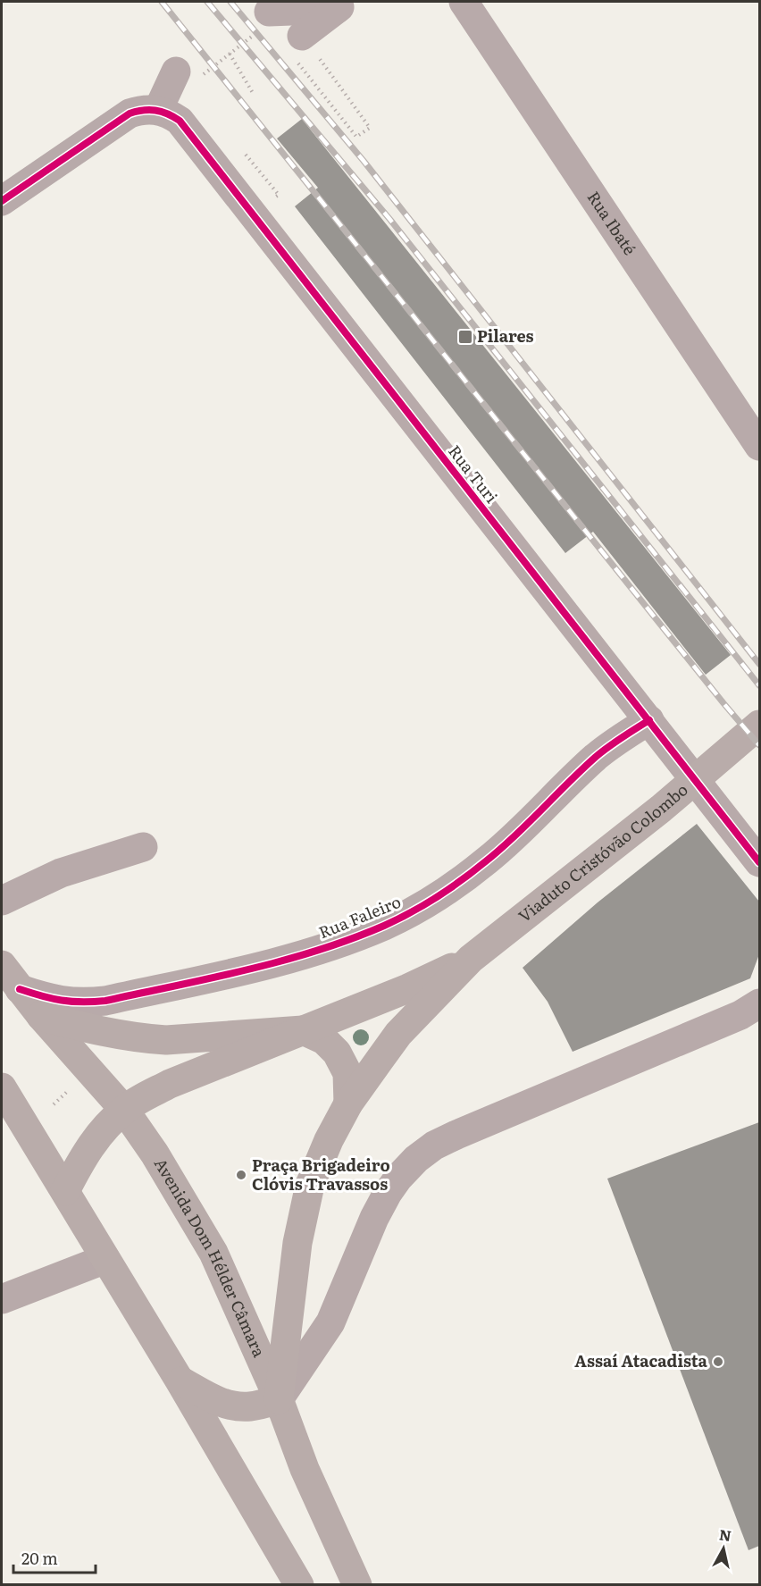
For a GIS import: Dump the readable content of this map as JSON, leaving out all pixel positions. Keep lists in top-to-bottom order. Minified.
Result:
{"streets":{"main road":["Viaduto Cristóvão Colombo","Avenida Dom Hélder Câmara"],"street":["Rua Ibaté","Rua Turi","Rua Faleiro"]},"crossings":[["Rua Turi","Rua Faleiro"],["Rua Faleiro","Avenida Dom Hélder Câmara"]],"places":{"transit":["Pilares"],"other":["Praça Brigadeiro Clóvis Travassos","Assaí Atacadista"]},"scale_bar":"20 m","north":"top"}
